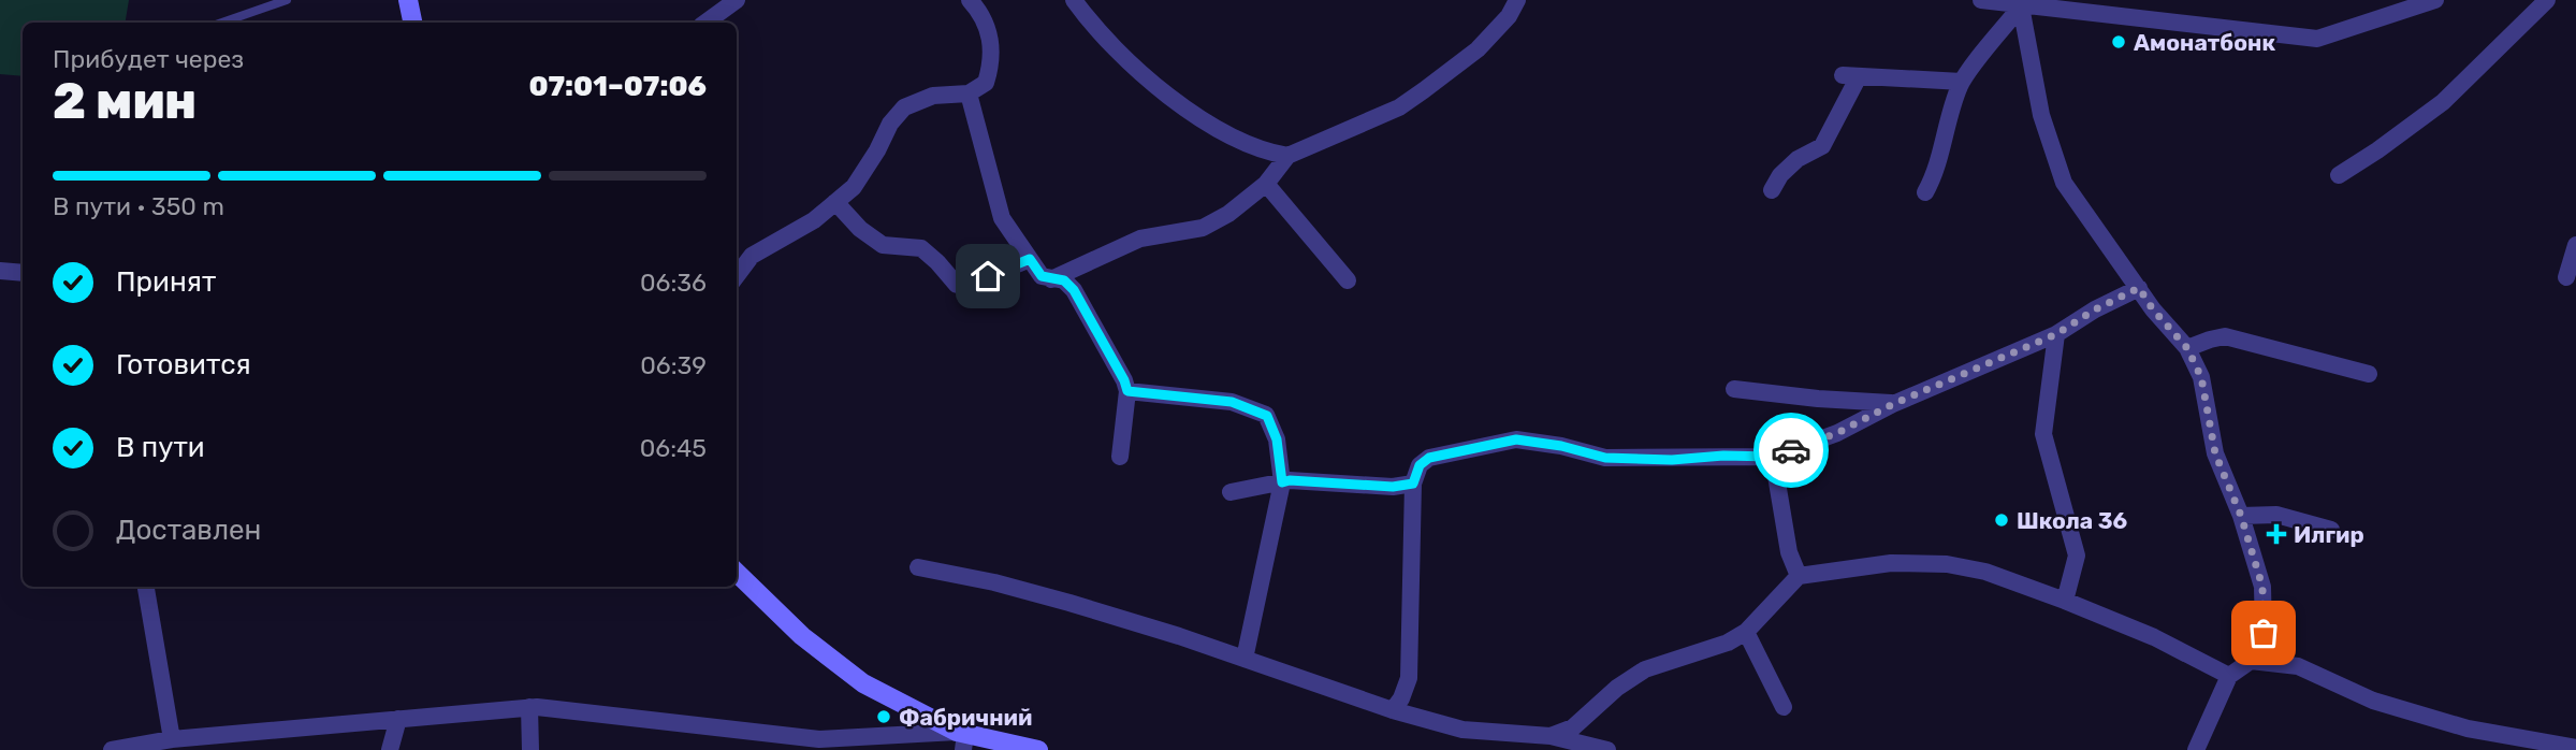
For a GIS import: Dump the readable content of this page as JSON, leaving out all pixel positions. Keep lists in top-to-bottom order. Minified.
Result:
{"places":{"other":["Амонатбонк","Школа 36","Фабричний"],"health":["Илгир"]},"page":{"heading":["2 мин","Прибудет через","07:01–07:06"],"bar":"В пути · 350 m","list":[["Принят","06:36"],["Готовится","06:39"],["В пути","06:45"],"Доставлен"]}}
